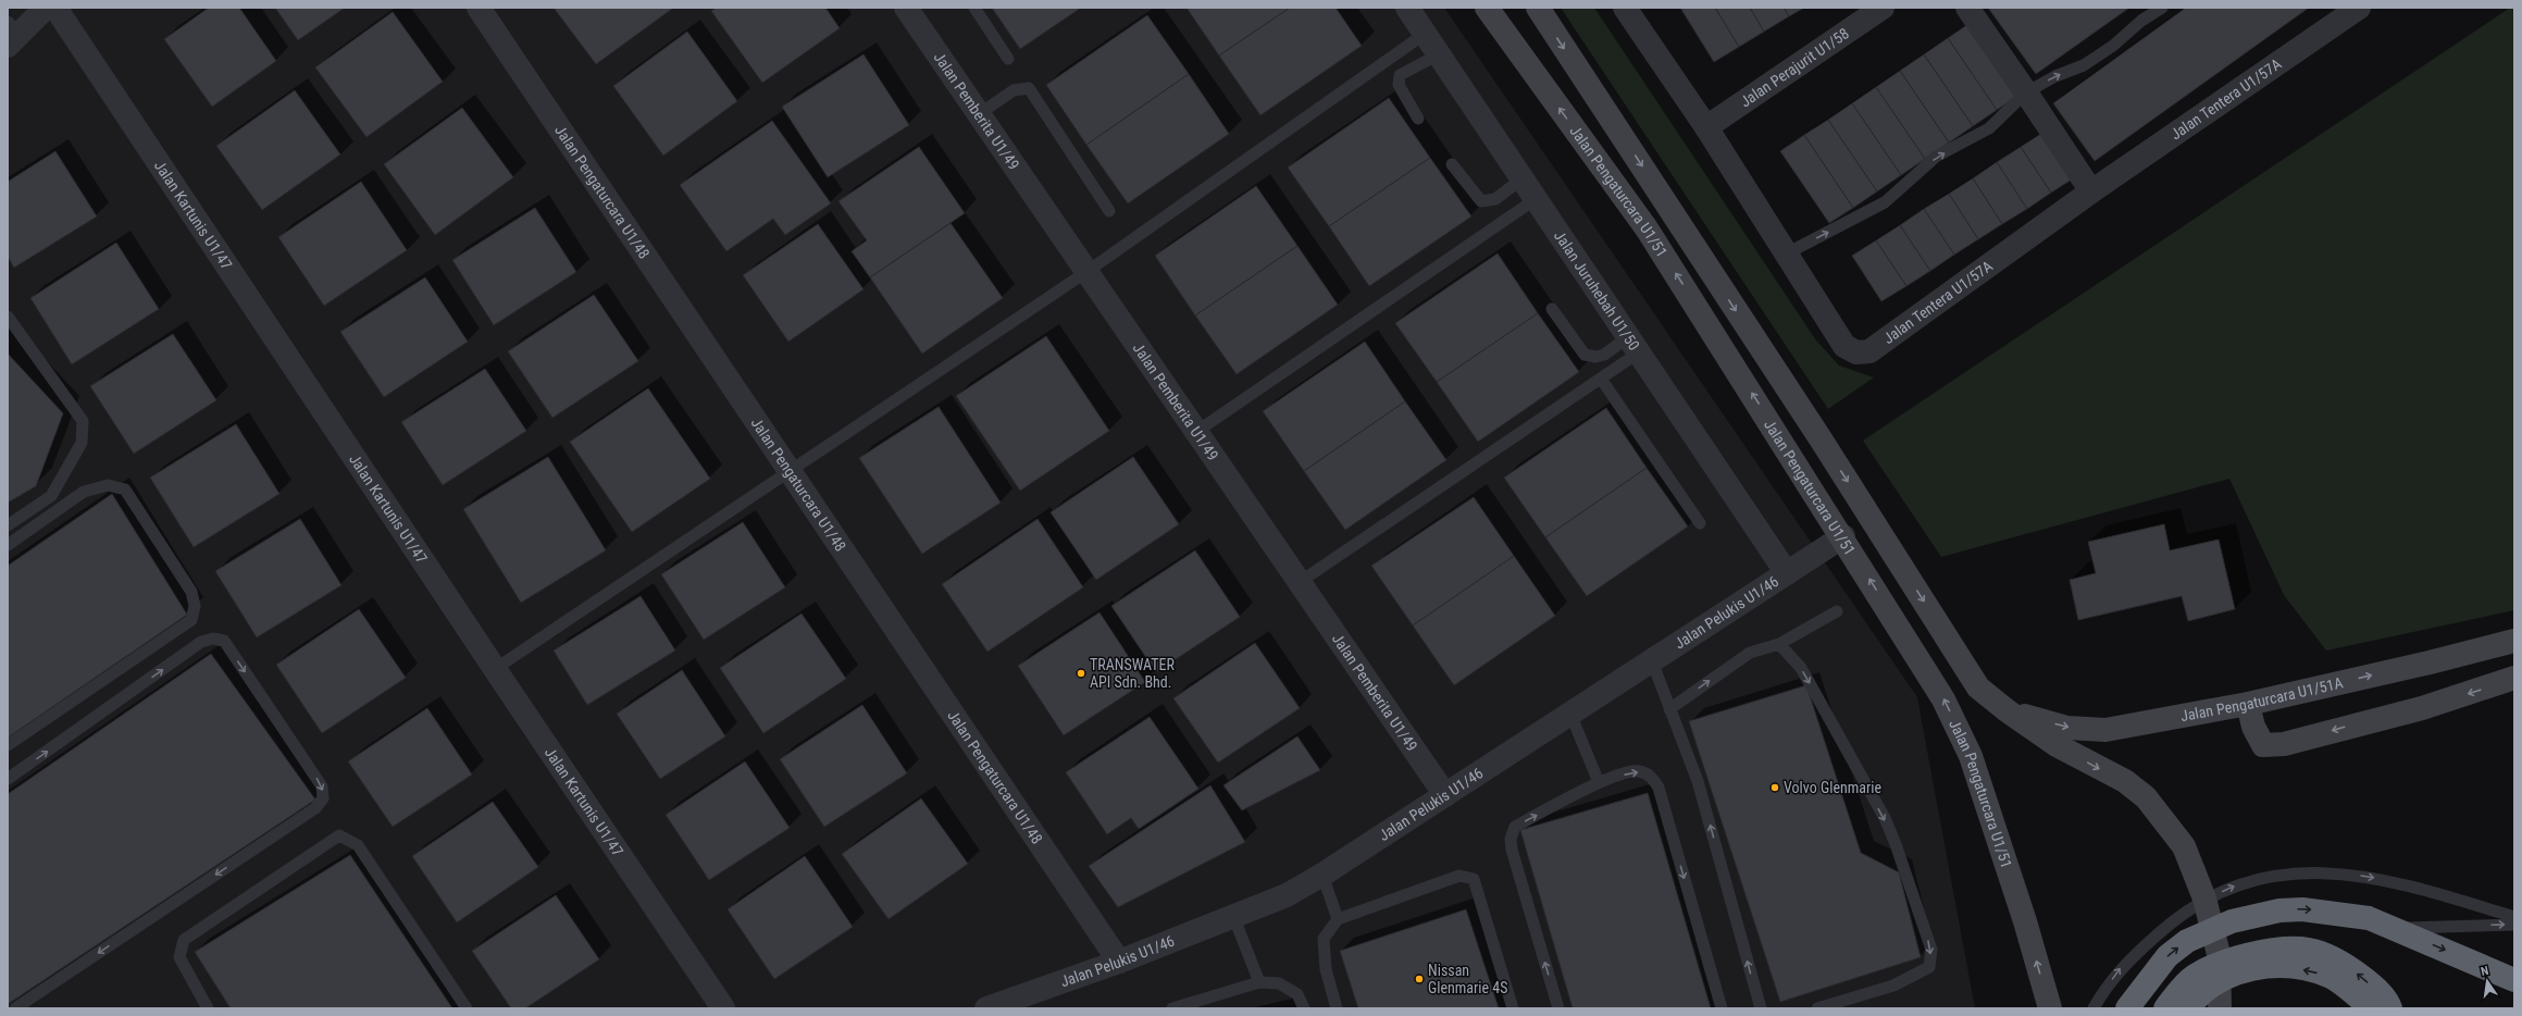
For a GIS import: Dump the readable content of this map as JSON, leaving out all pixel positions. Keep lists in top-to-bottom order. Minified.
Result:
{"streets":{"main road":["Jalan Pengaturcara U1/51","Jalan Pengaturcara U1/51A"],"street":["Jalan Perajurit U1/58","Jalan Tentera U1/57A","Jalan Pemberita U1/49","Jalan Pengaturcara U1/48","Jalan Kartunis U1/47","Jalan Juruhebah U1/50","Jalan Pelukis U1/46"]},"crossings":[["Jalan Perajurit U1/58","Jalan Tentera U1/57A"],["Jalan Pemberita U1/49","Jalan Pelukis U1/46"],["Jalan Pengaturcara U1/51","Jalan Pelukis U1/46"],["Jalan Pengaturcara U1/51","Jalan Pengaturcara U1/51A"],["Jalan Pengaturcara U1/48","Jalan Pelukis U1/46"],["Jalan Juruhebah U1/50","Jalan Pelukis U1/46"]],"one_way":["Jalan Pengaturcara U1/51A"],"places":["TRANSWATER API Sdn. Bhd.","Volvo Glenmarie","Nissan Glenmarie 4S"],"north":"top"}
